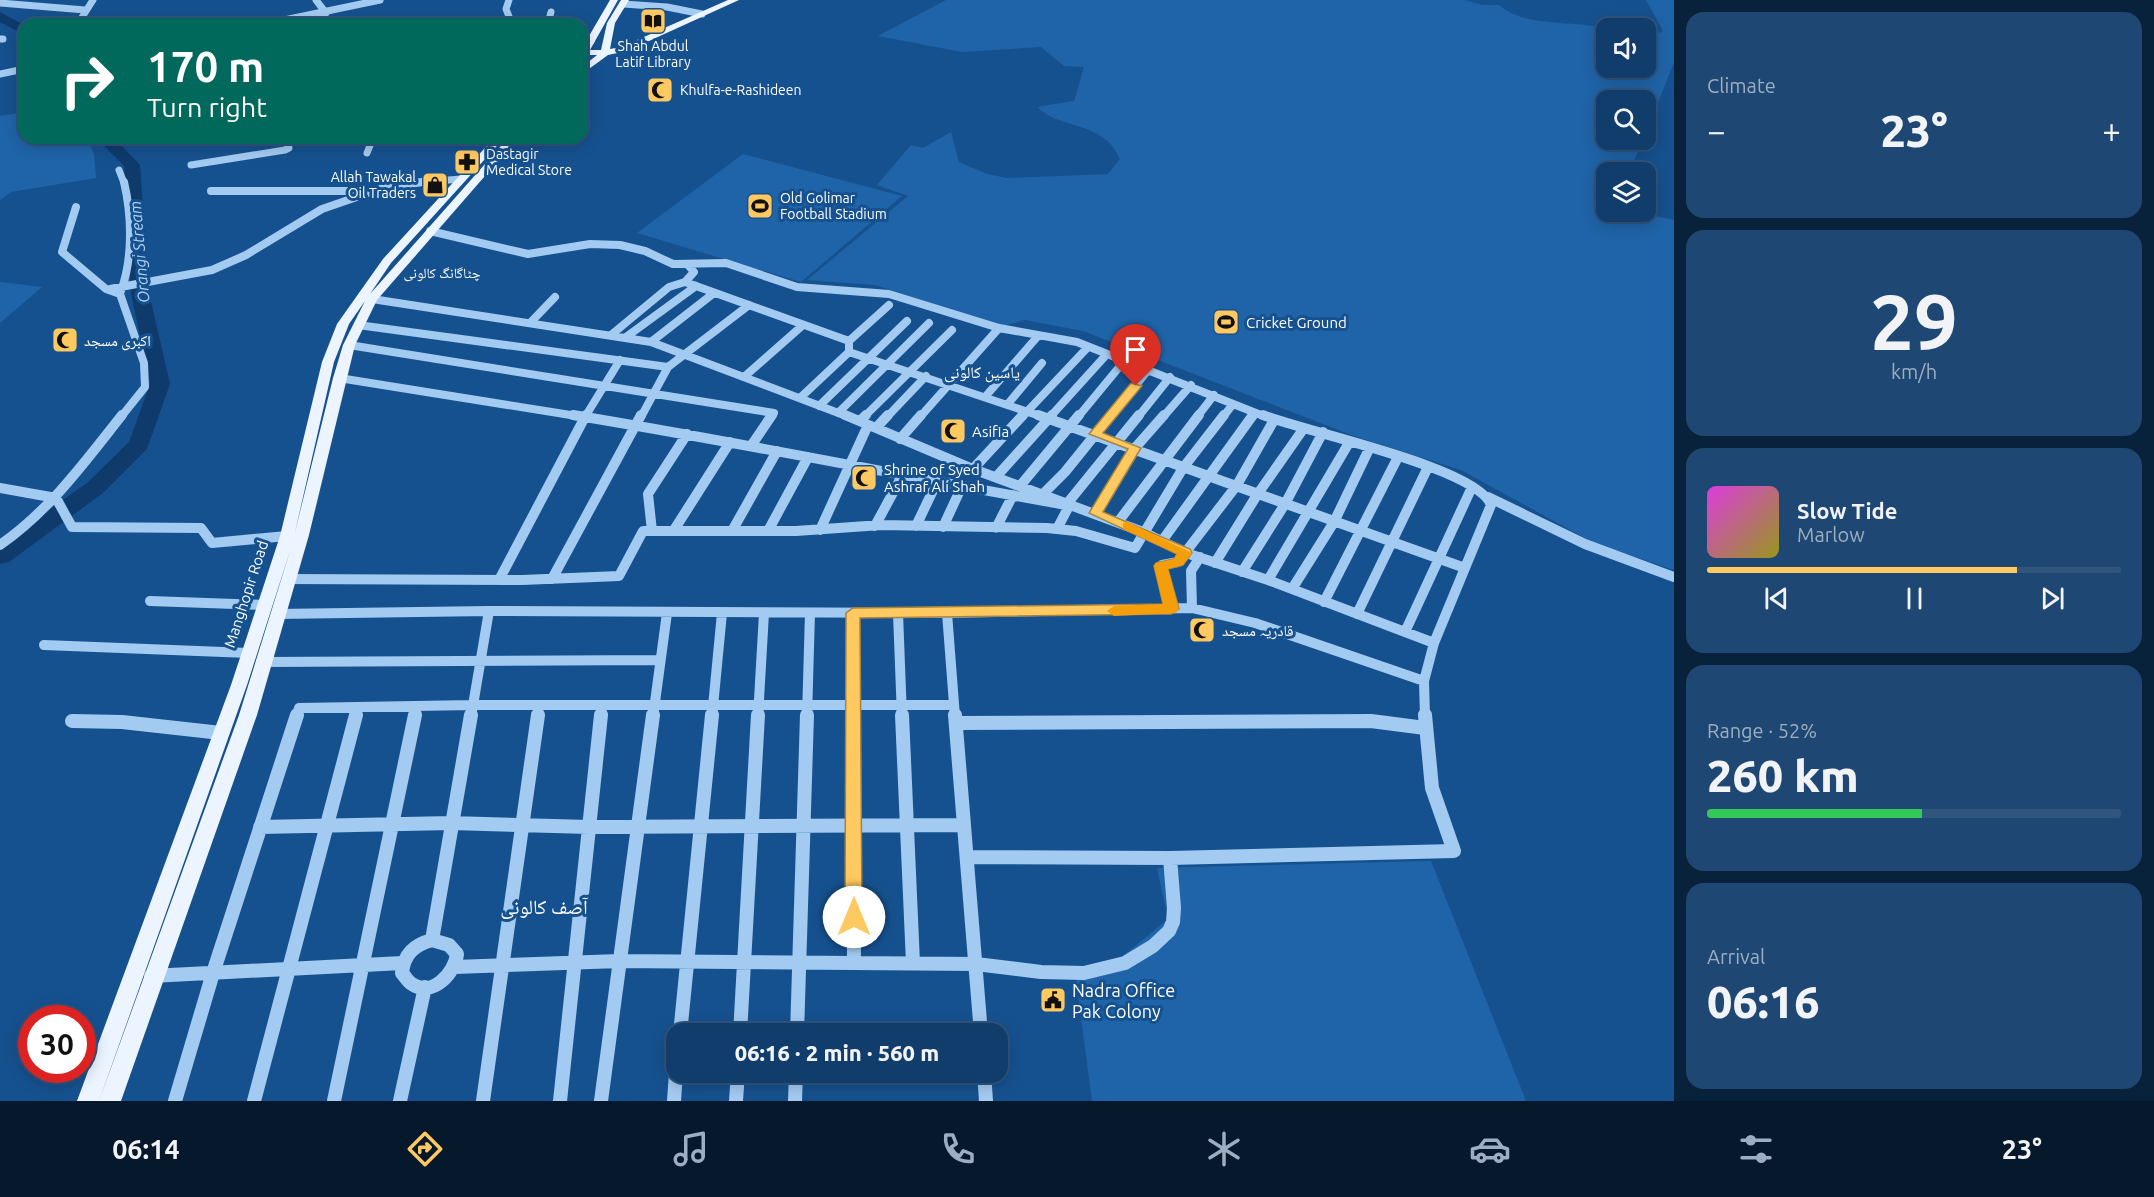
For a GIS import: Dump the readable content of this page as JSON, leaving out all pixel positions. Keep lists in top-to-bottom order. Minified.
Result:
{"streets":{"main road":["Manghopir Road"]},"districts":["چٹاگانگ کالونی","یاسین کالونی","آصف کالونی"],"water":["Orangi Stream"],"places":{"library":["Shah Abdul Latif Library"],"mosque":["Khulfa-e-Rashideen","اکبری مسجد","Asifia","Shrine of Syed Ashraf Ali Shah","قادریہ مسجد"],"pharmacy":["Dastagir Medical Store"],"shop":["Allah Tawakal Oil Traders"],"sports":["Old Golimar Football Stadium","Cricket Ground"],"public building":["Nadra Office Pak Colony"]},"page":{"tile":["Climate",["29","km/h"],["Range · 52%","260 km"],["Arrival","06:16"]],"turn":["170 m","Turn right"],"heat":["−","23°","+"],"song":["Slow Tide","Marlow"],"limit":"30","trip":"06:16 · 2 min · 560 m","tabs":["06:14","23°"]}}
